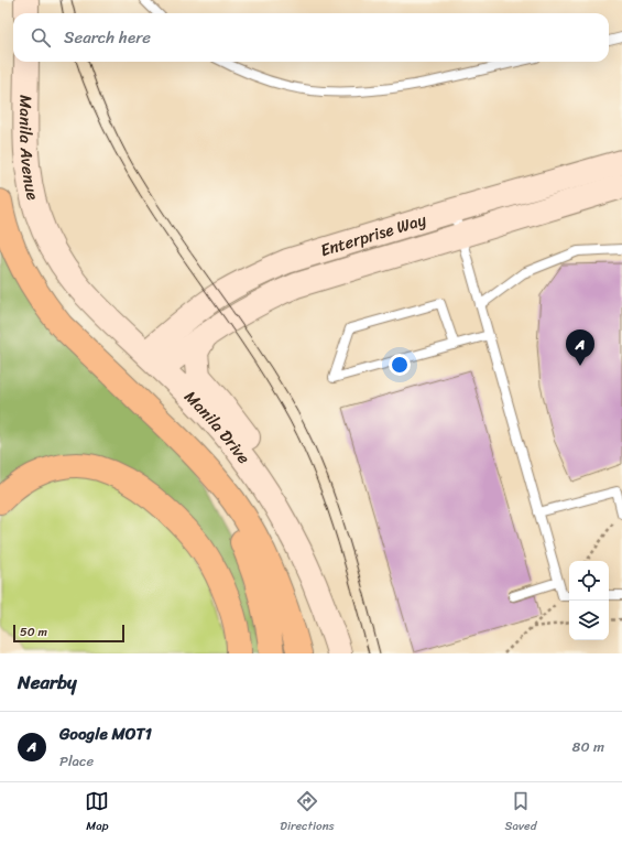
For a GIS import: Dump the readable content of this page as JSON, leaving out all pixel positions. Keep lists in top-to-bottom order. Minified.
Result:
{"streets":{"street":["Manila Avenue","Enterprise Way","Manila Drive"]},"crossings":[["Manila Avenue","Manila Drive"],["Enterprise Way","Manila Drive"]],"scale_bar":"50 m","page":{"search":"Search here","pins":"A","scale":"50 m","heading":"Nearby","list":[{"mark":"A","name":"Google MOT1","note":"Place","value":"80 m"}],"nav":["Map","Directions","Saved"]}}
